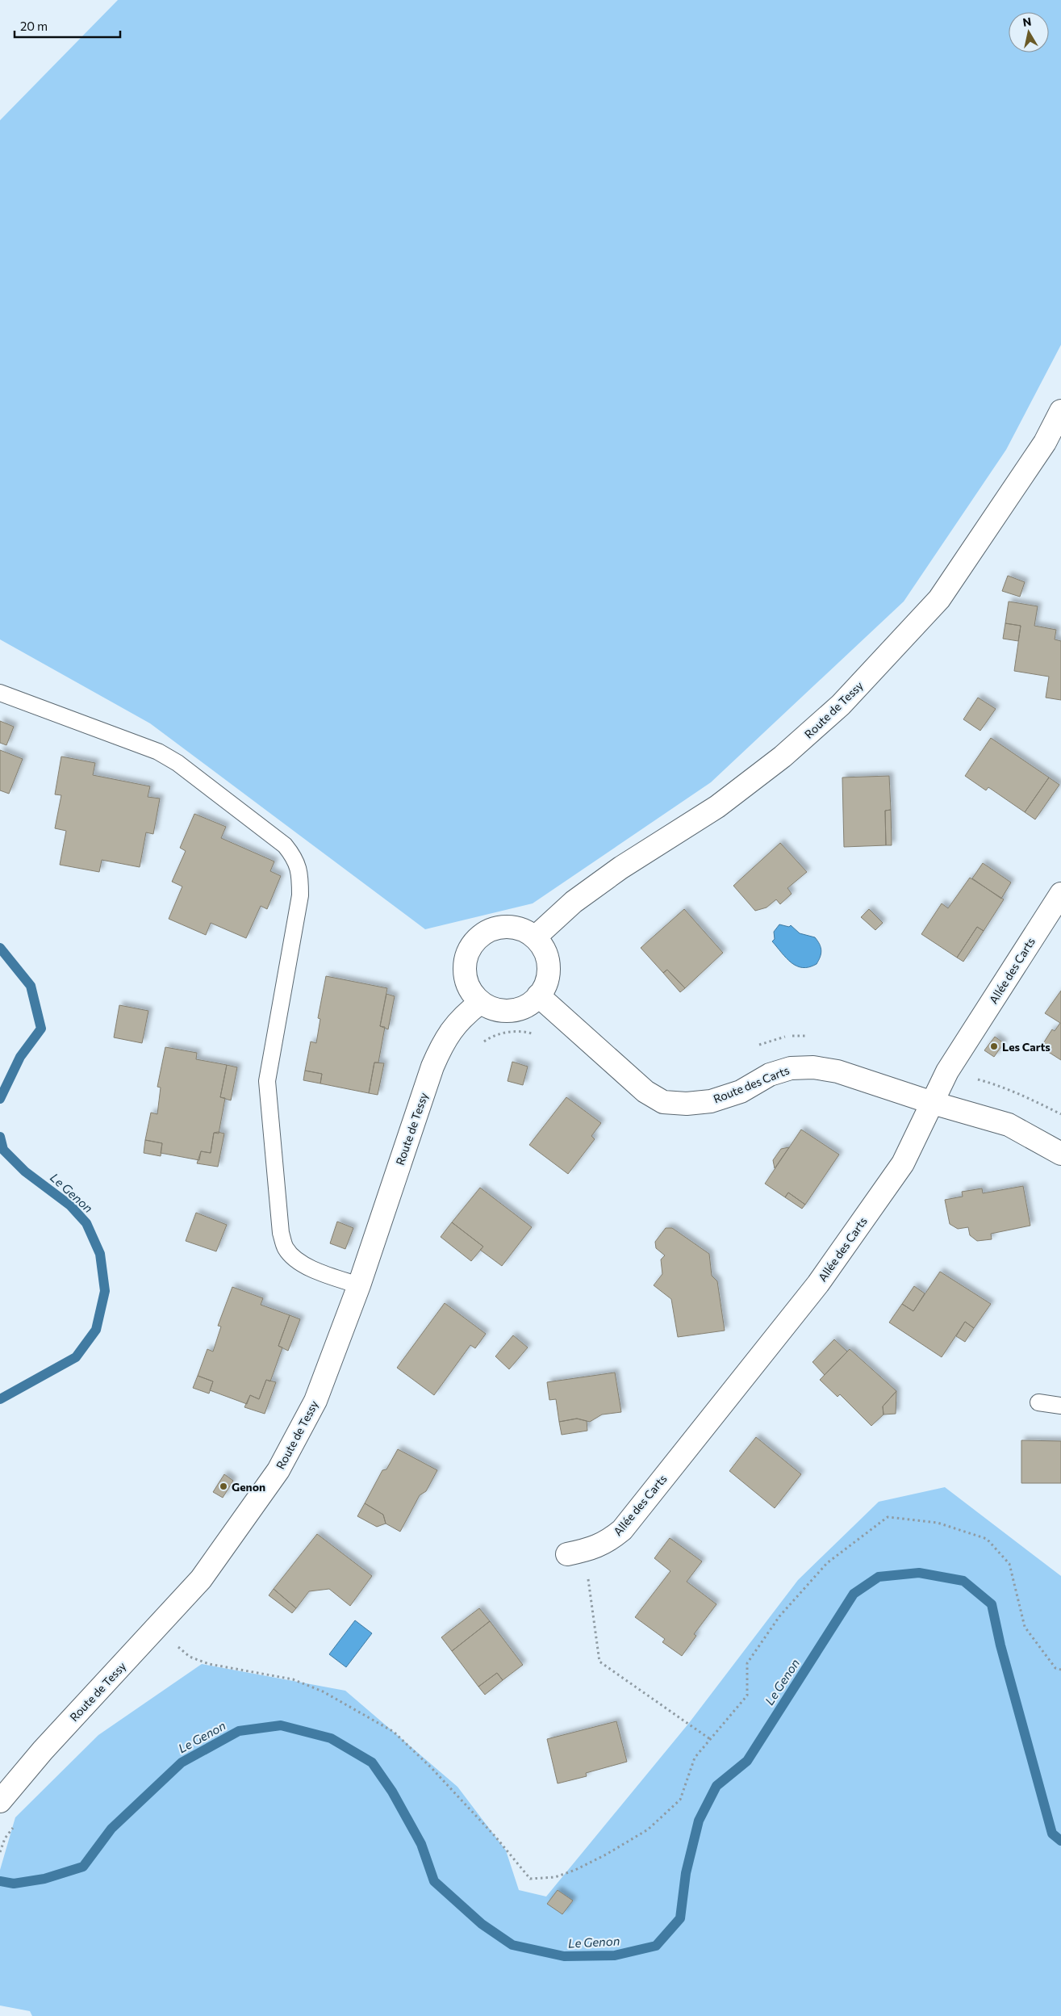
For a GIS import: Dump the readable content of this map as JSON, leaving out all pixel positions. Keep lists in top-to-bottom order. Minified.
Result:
{"streets":{"street":["Route de Tessy","Allée des Carts","Route des Carts"]},"crossings":[["Route de Tessy","Route des Carts"],["Allée des Carts","Route des Carts"]],"water":["Le Genon"],"places":["Les Carts","Genon"],"scale_bar":"20 m","north":"top"}
